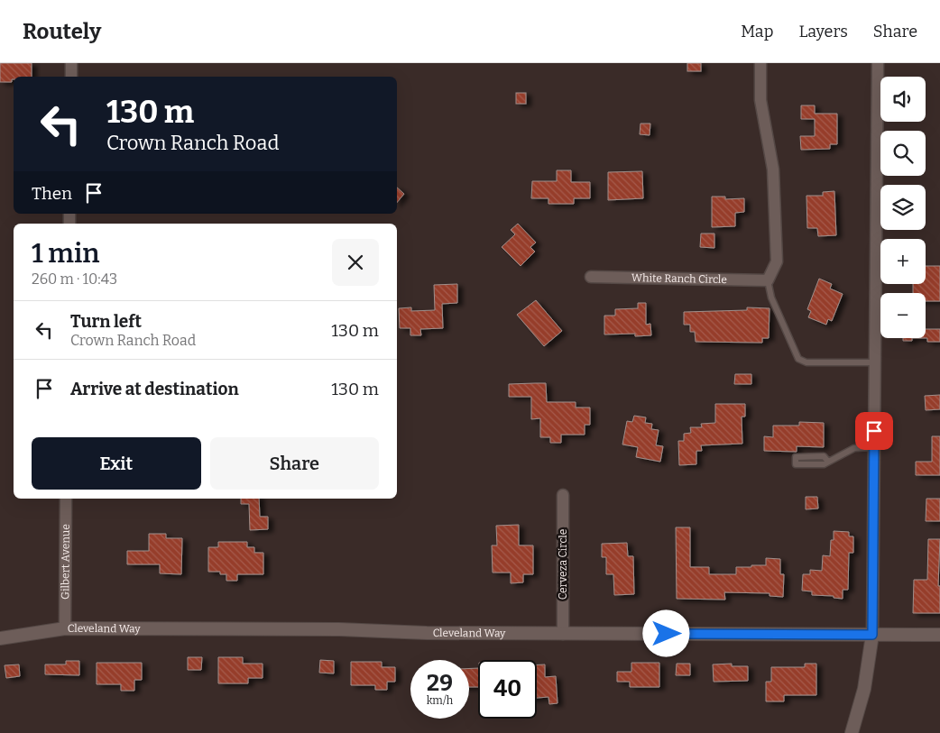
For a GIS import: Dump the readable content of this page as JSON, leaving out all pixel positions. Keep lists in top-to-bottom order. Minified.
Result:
{"streets":{"street":["White Ranch Circle","Gilbert Avenue","Cerveza Circle","Cleveland Way"]},"crossings":[["Gilbert Avenue","Cleveland Way"],["Cerveza Circle","Cleveland Way"]],"page":{"header":"Routely","nav":["Map","Layers","Share"],"map_buttons":["+","−"],"turn":["130 m","Crown Ranch Road"],"then":"Then","heading":["1 min","260 m · 10:43"],"list":[{"name":"Turn left","note":"Crown Ranch Road","value":"130 m"},{"name":"Arrive at destination","value":"130 m"}],"buttons":["Exit","Share"],"speed":"29 km/h","limit":"40"}}
